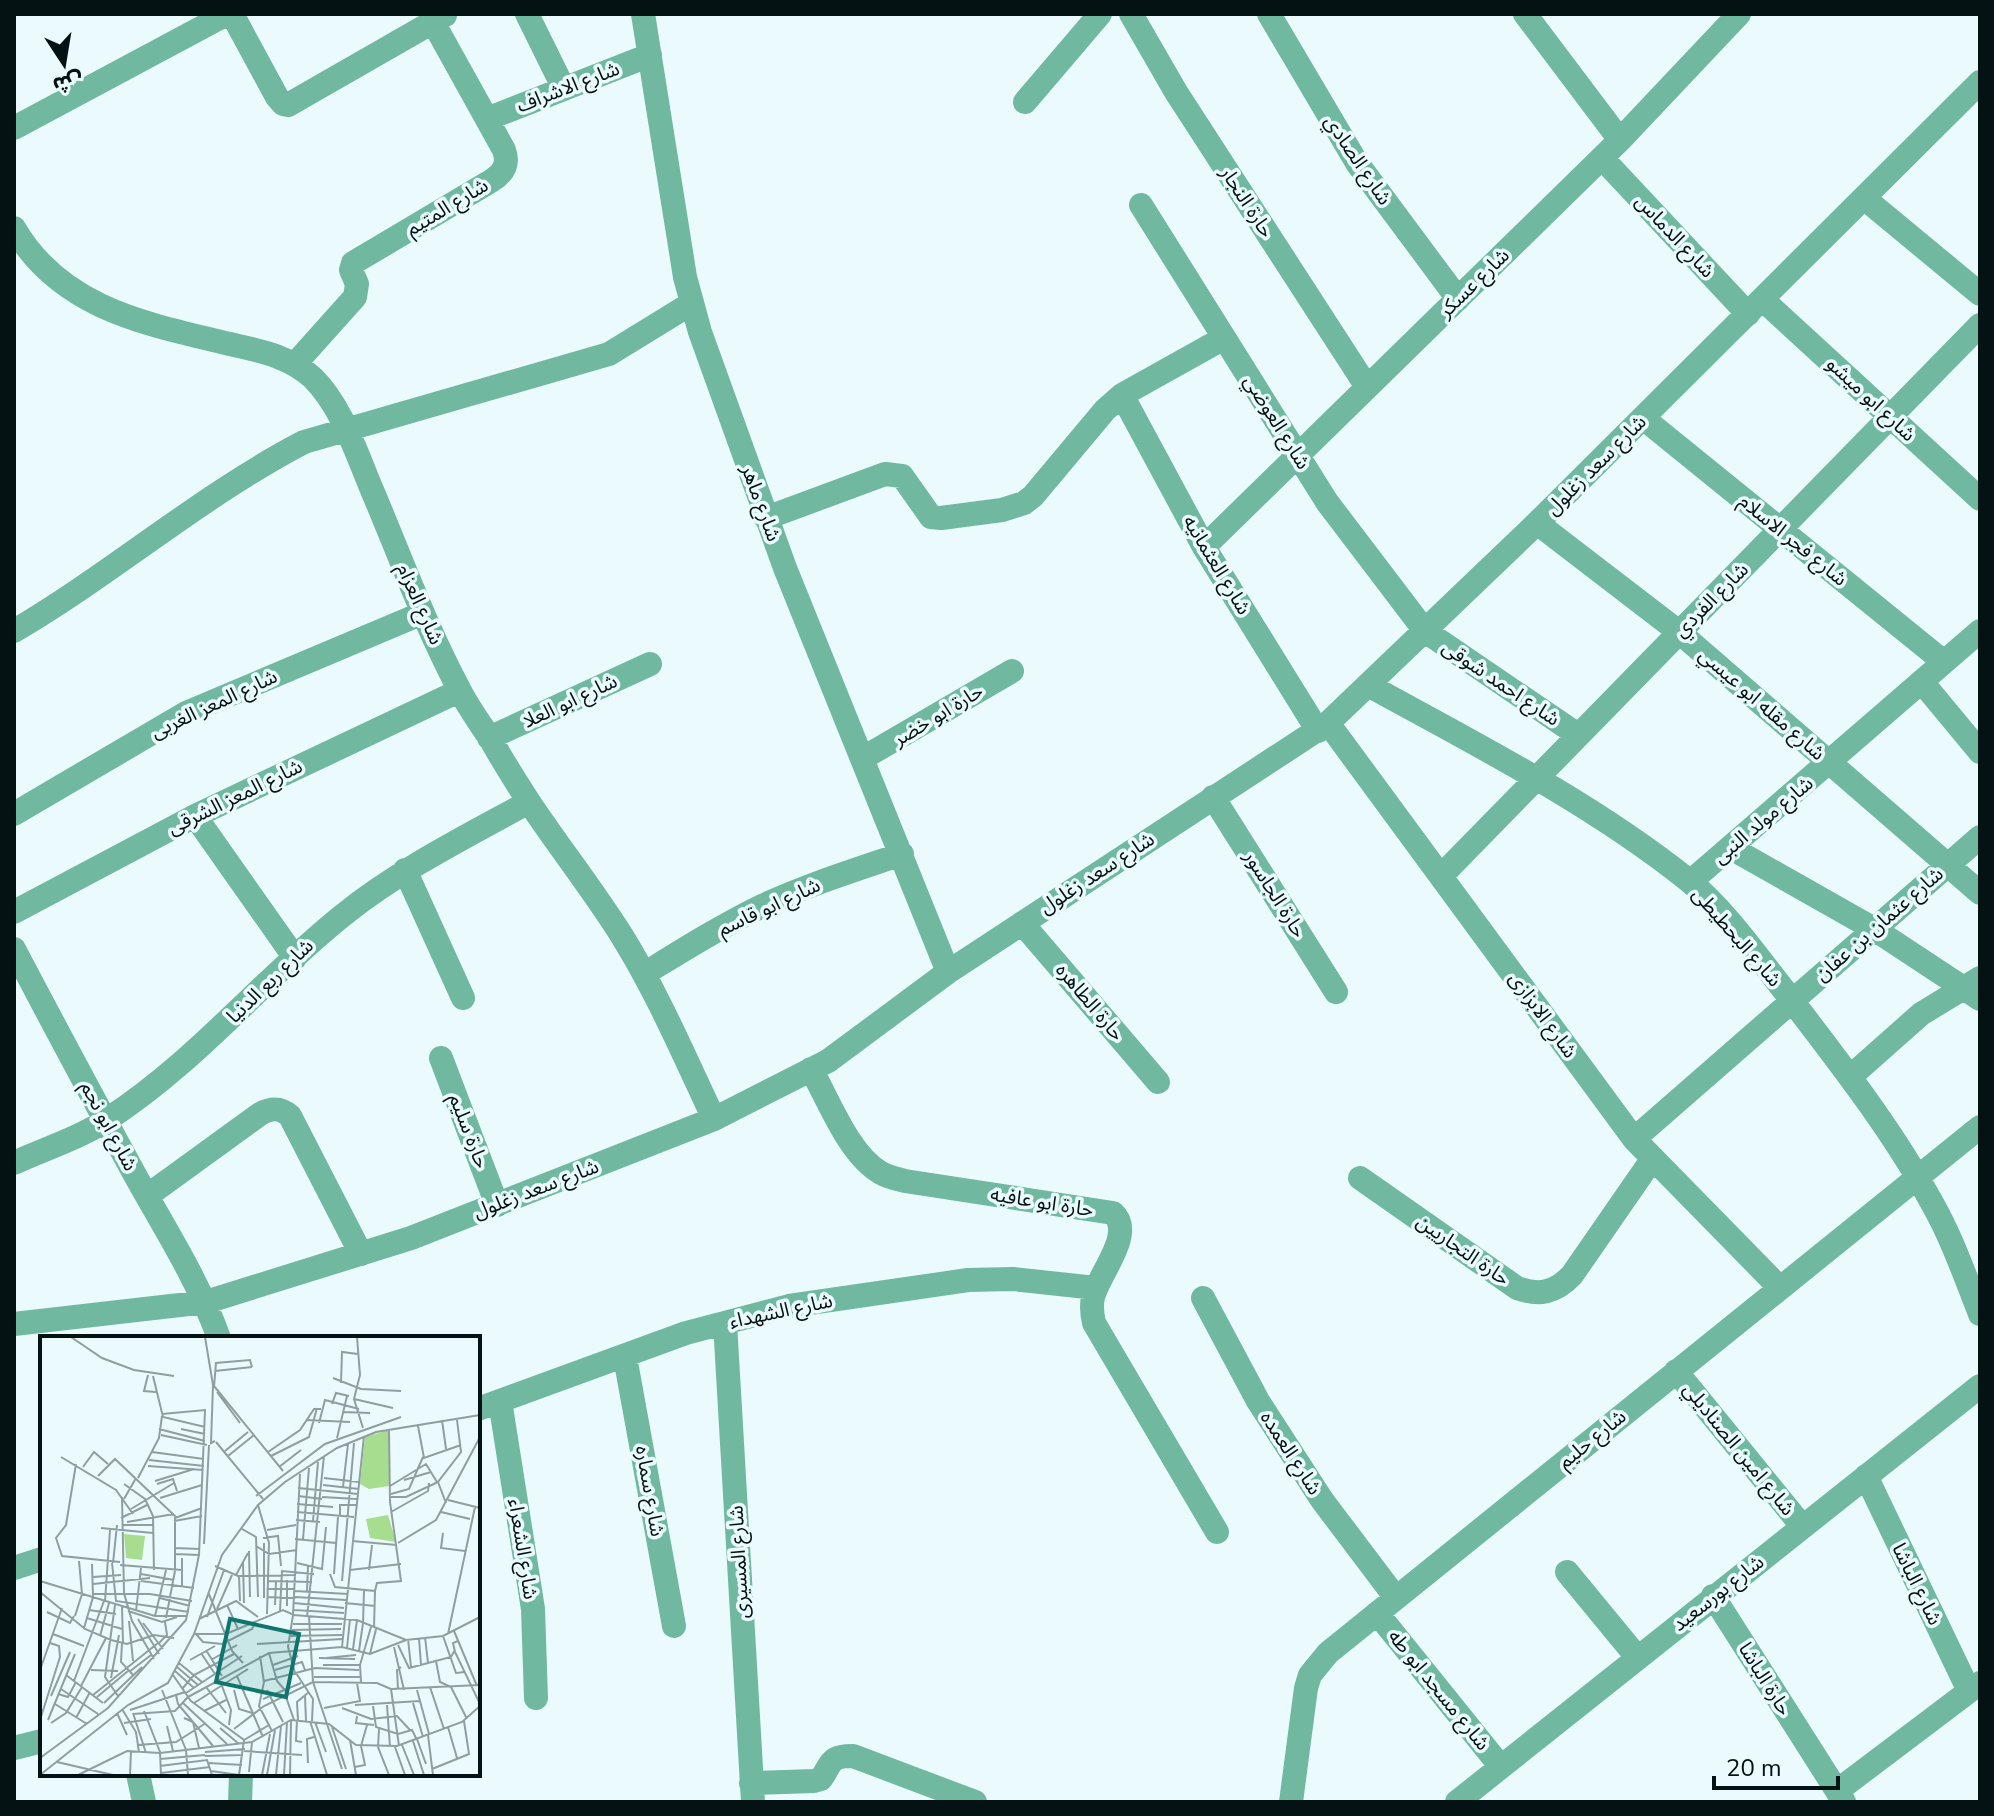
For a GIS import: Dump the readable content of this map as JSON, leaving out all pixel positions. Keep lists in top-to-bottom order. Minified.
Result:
{"streets":{"street":["شارع الاشراف","شارع الصادي","حارة النجار","شارع المتيم","شارع الدماس","شارع عسكر","شارع ابو ميشو","شارع العوضي","شارع سعد زغلول","شارع ماهر","شارع فجر الاسلام","شارع العثمانيه","شارع الفردي","شارع العزام","شارع احمد شوقى","شارع ابو العلا","شارع المعز الغربى","شارع مقله ابو عيسي","حارة ابو خضر","شارع المعز الشرقى","شارع مولد النبى","حارة الجاسور","شارع ابو قاسم","شارع عثمان بن عفان","شارع البحطيطى","شارع ربع الدنيا","حارة الطاهره","شارع الابزازى","شارع ابو نجم","حارة سليم","حارة ابو عافيه","حارة التجاريين","شارع الشهداء","شارع حليم","شارع امين الصناديلي","شارع العمده","شارع سماره","شارع الشعراء","شارع المسيرى","شارع الباشا","شارع بورسعيد","حارة الباشا","شارع مسجد ابو طه"]},"crossings":[["شارع الاشراف","شارع المتيم"],["شارع الاشراف","شارع ماهر"],["شارع الصادي","شارع عسكر"],["حارة النجار","شارع عسكر"],["شارع المتيم","شارع العزام"],["شارع الدماس","شارع عسكر"],["شارع الدماس","شارع ابو ميشو"],["شارع الدماس","شارع سعد زغلول"],["شارع عسكر","شارع العوضي"],["شارع عسكر","شارع العثمانيه"],["شارع ابو ميشو","شارع سعد زغلول"],["شارع ابو ميشو","شارع الفردي"],["شارع العوضي","شارع سعد زغلول"],["شارع العوضي","شارع احمد شوقى"],["شارع سعد زغلول","شارع ماهر"],["شارع سعد زغلول","شارع فجر الاسلام"],["شارع سعد زغلول","شارع العثمانيه"],["شارع سعد زغلول","شارع العزام"],["شارع سعد زغلول","شارع احمد شوقى"],["شارع سعد زغلول","شارع مقله ابو عيسي"],["شارع سعد زغلول","حارة الجاسور"],["شارع سعد زغلول","شارع البحطيطى"],["شارع سعد زغلول","حارة الطاهره"],["شارع سعد زغلول","شارع الابزازى"],["شارع سعد زغلول","شارع ابو نجم"],["شارع سعد زغلول","حارة سليم"],["شارع سعد زغلول","حارة ابو عافيه"],["شارع ماهر","حارة ابو خضر"],["شارع ماهر","شارع ابو قاسم"],["شارع فجر الاسلام","شارع الفردي"],["شارع فجر الاسلام","شارع مولد النبى"],["شارع العثمانيه","شارع الابزازى"],["شارع الفردي","شارع احمد شوقى"],["شارع الفردي","شارع مقله ابو عيسي"],["شارع الفردي","شارع البحطيطى"],["شارع الفردي","شارع الابزازى"],["شارع العزام","شارع ابو العلا"],["شارع العزام","شارع المعز الغربى"],["شارع العزام","شارع المعز الشرقى"],["شارع العزام","شارع ابو قاسم"],["شارع العزام","شارع ربع الدنيا"],["شارع مقله ابو عيسي","شارع مولد النبى"],["شارع مقله ابو عيسي","شارع عثمان بن عفان"],["شارع مولد النبى","شارع البحطيطى"],["شارع عثمان بن عفان","شارع البحطيطى"],["شارع عثمان بن عفان","شارع الابزازى"],["شارع البحطيطى","شارع حليم"],["شارع ربع الدنيا","شارع ابو نجم"],["شارع الابزازى","حارة التجاريين"],["شارع الابزازى","شارع حليم"],["حارة ابو عافيه","شارع الشهداء"],["شارع الشهداء","شارع سماره"],["شارع الشهداء","شارع الشعراء"],["شارع الشهداء","شارع المسيرى"],["شارع حليم","شارع امين الصناديلي"],["شارع حليم","شارع العمده"],["شارع حليم","شارع مسجد ابو طه"],["شارع امين الصناديلي","شارع بورسعيد"],["شارع العمده","شارع مسجد ابو طه"],["شارع الباشا","شارع بورسعيد"],["شارع بورسعيد","حارة الباشا"],["شارع بورسعيد","شارع مسجد ابو طه"]],"scale_bar":"20 m","north":"bottom"}
